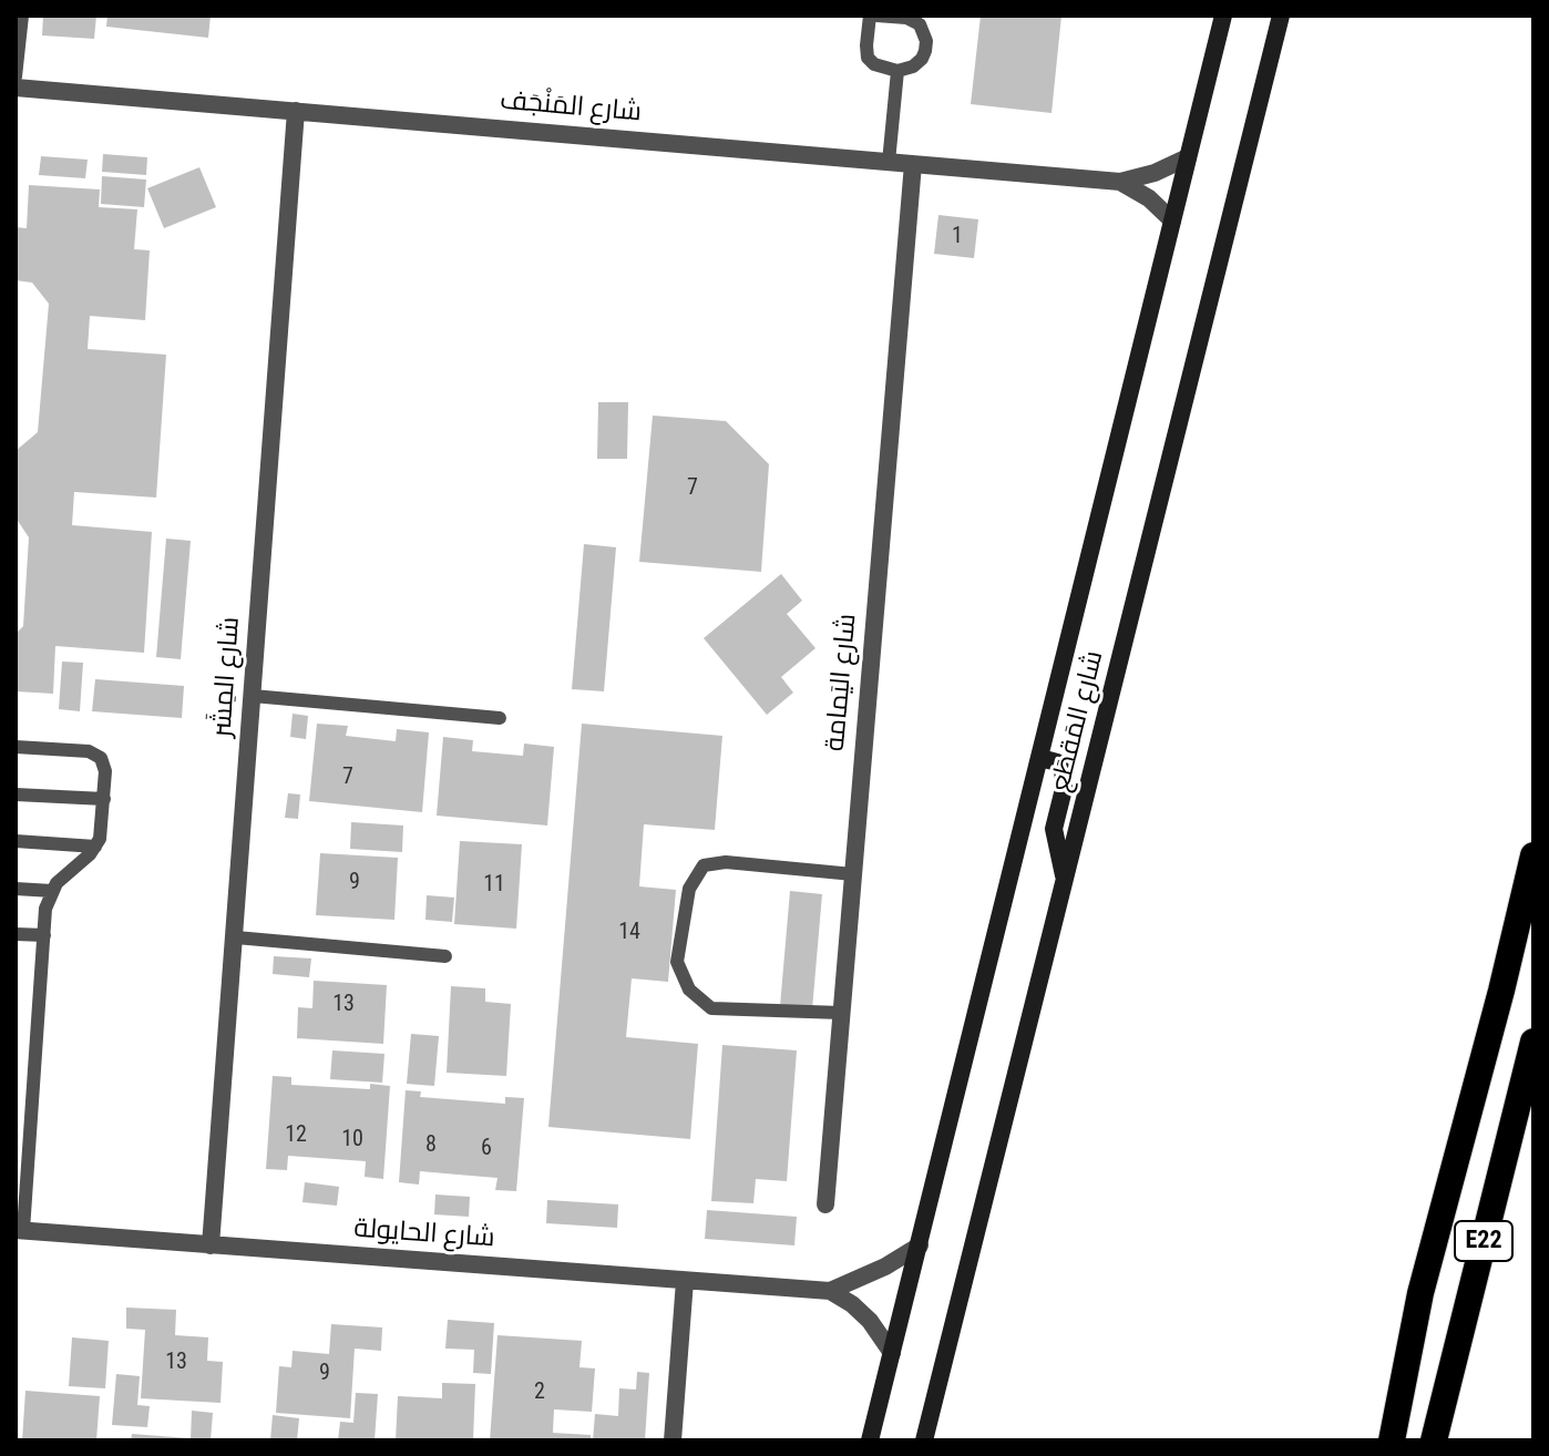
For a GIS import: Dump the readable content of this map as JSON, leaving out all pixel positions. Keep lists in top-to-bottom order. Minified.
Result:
{"streets":{"highway":["E22"],"street":["شارع المَنْجَف","شارع المِشَر","شارع اليَمامة","شارع المَقطَع","شارع الحايولة"]},"crossings":[["شارع المَنْجَف","شارع المِشَر"],["شارع المَنْجَف","شارع اليَمامة"],["شارع المَنْجَف","شارع المَقطَع"],["شارع المِشَر","شارع الحايولة"],["شارع المَقطَع","شارع الحايولة"]],"house_numbers":["1","7","7","9","11","14","13","12","10","8","6","13","9","2"]}
